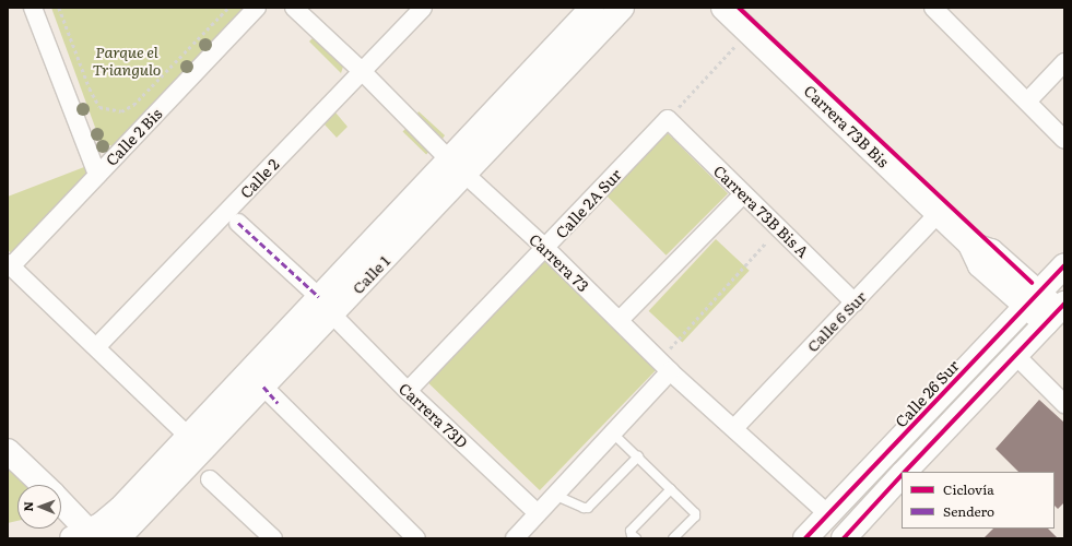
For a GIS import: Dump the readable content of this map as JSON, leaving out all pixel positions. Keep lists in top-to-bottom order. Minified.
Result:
{"streets":{"street":["Carrera 73B Bis","Calle 2 Bis","Calle 2","Calle 2A Sur","Carrera 73B Bis A","Carrera 73","Calle 1","Calle 6 Sur","Calle 26 Sur","Carrera 73D"]},"crossings":[["Carrera 73B Bis","Calle 6 Sur"],["Carrera 73B Bis","Calle 26 Sur"],["Calle 2","Carrera 73"],["Calle 2A Sur","Carrera 73B Bis A"],["Calle 2A Sur","Carrera 73"],["Calle 2A Sur","Carrera 73D"],["Carrera 73B Bis A","Calle 6 Sur"],["Carrera 73","Calle 1"],["Carrera 73","Calle 6 Sur"],["Carrera 73","Calle 26 Sur"],["Calle 1","Carrera 73D"]],"parks":["Parque el Triangulo"],"legend":["Ciclovía","Sendero"],"north":"left"}
